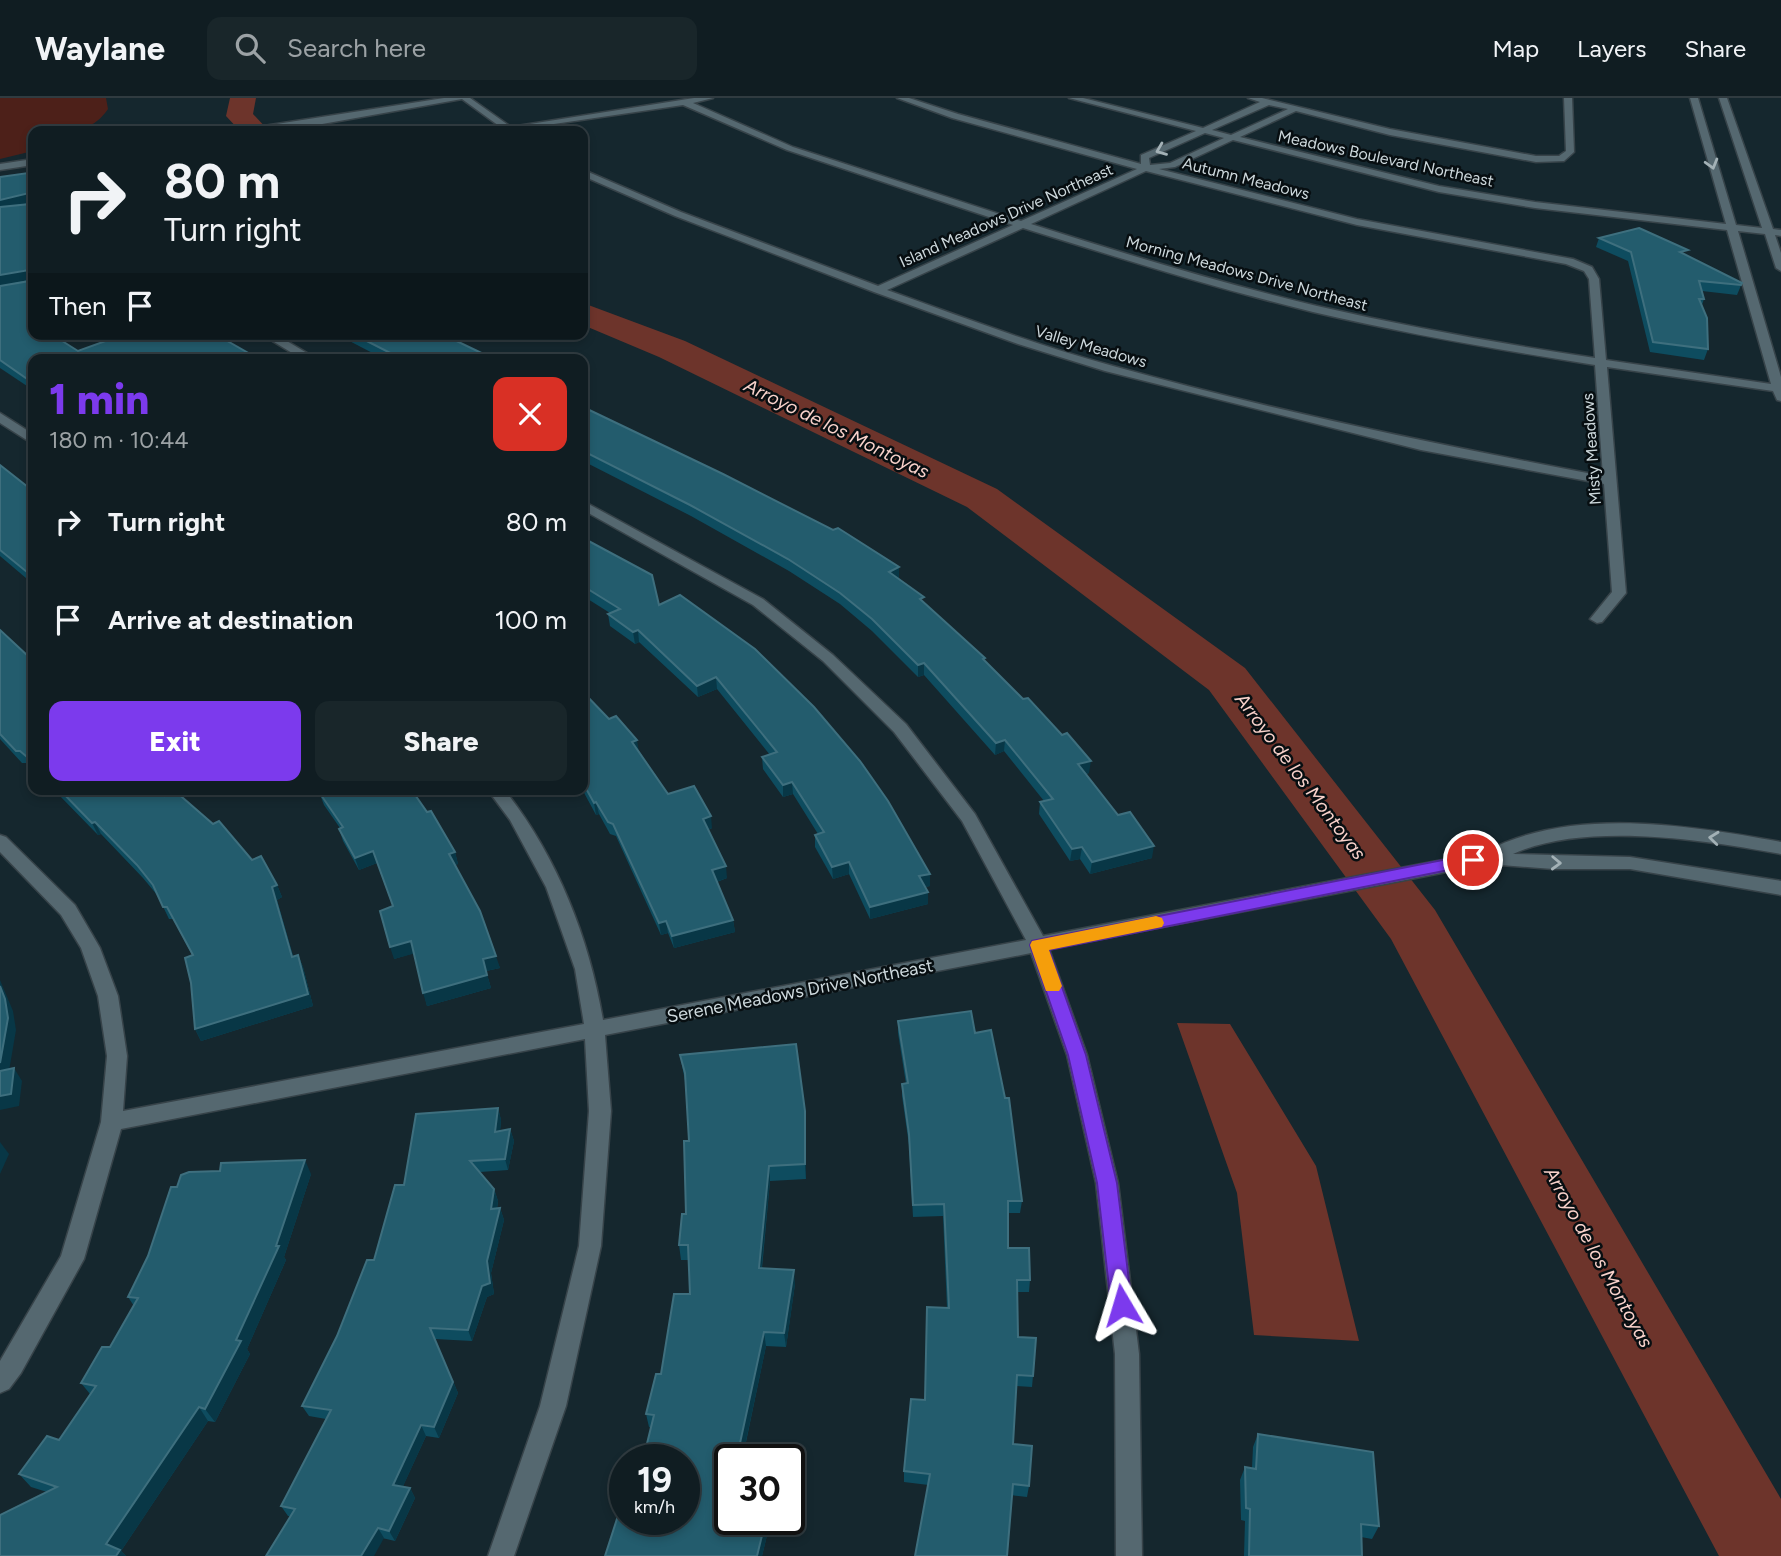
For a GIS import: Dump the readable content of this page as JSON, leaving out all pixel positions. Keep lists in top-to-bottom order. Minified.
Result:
{"streets":{"street":["Meadows Boulevard Northeast","Autumn Meadows","Island Meadows Drive Northeast","Morning Meadows Drive Northeast","Valley Meadows","Misty Meadows","Serene Meadows Drive Northeast"]},"crossings":[["Meadows Boulevard Northeast","Island Meadows Drive Northeast"],["Autumn Meadows","Island Meadows Drive Northeast"],["Autumn Meadows","Misty Meadows"],["Island Meadows Drive Northeast","Morning Meadows Drive Northeast"],["Island Meadows Drive Northeast","Valley Meadows"],["Morning Meadows Drive Northeast","Misty Meadows"],["Valley Meadows","Misty Meadows"]],"water":["Arroyo de los Montoyas"],"page":{"header":"Waylane","search":"Search here","nav":["Map","Layers","Share"],"turn":["80 m","Turn right"],"then":"Then","heading":["1 min","180 m · 10:44"],"list":[{"name":"Turn right","value":"80 m"},{"name":"Arrive at destination","value":"100 m"}],"buttons":["Exit","Share"],"speed":"19 km/h","limit":"30"}}
